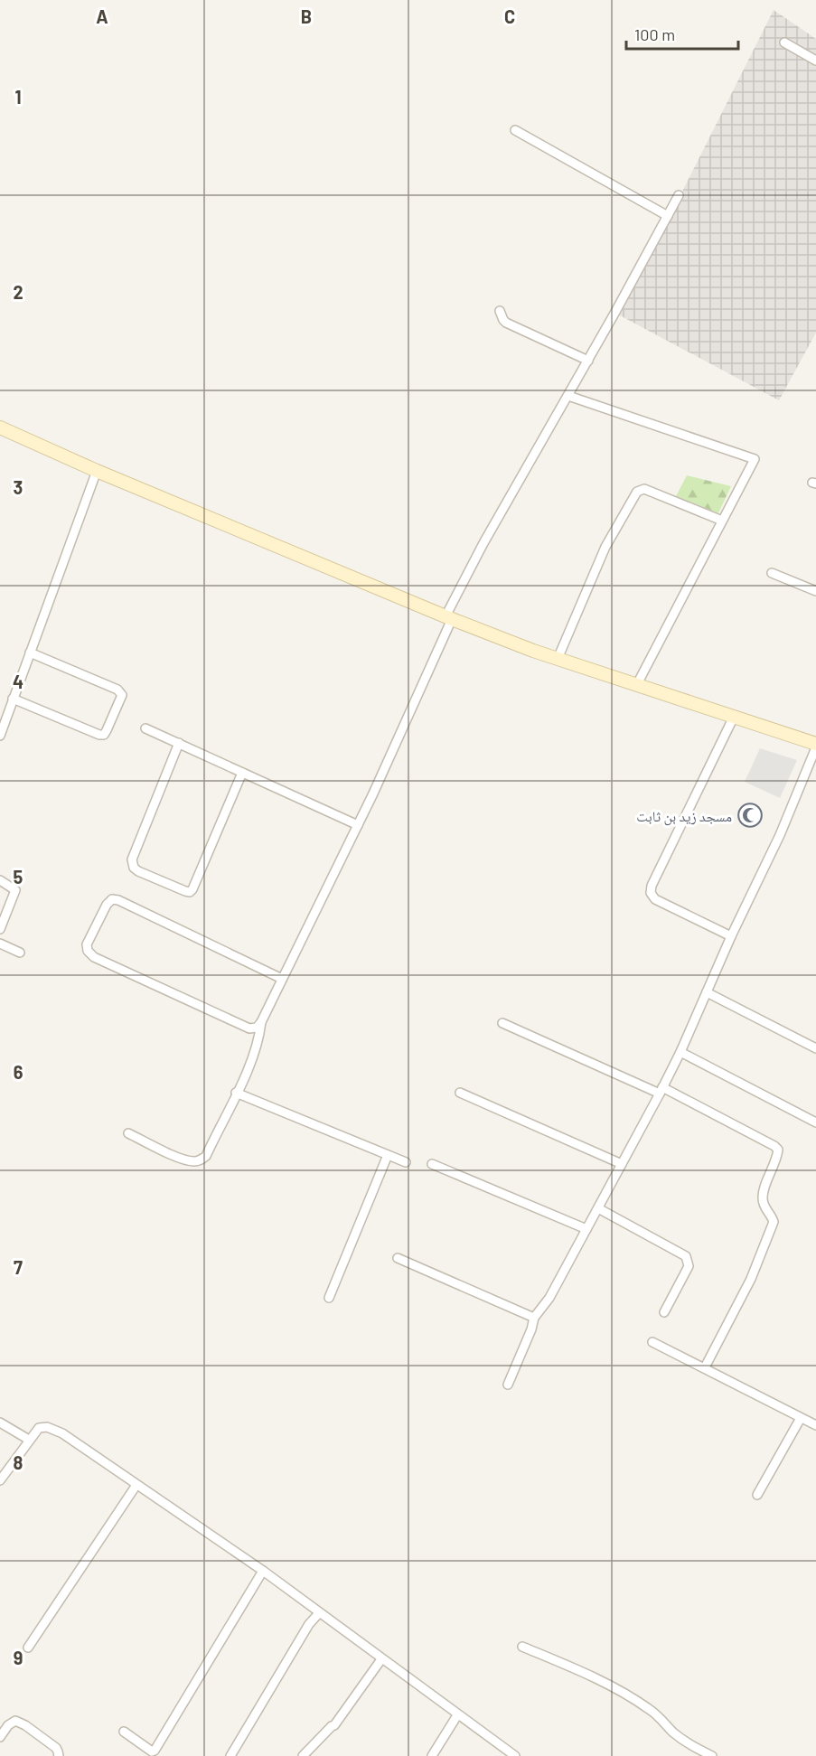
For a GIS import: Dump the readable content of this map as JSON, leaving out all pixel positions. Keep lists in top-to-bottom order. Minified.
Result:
{"places":{"mosque":["مسجد زيد بن ثابت"]},"scale_bar":"100 m","grid":{"columns":["A","B","C"],"rows":["1","2","3","4","5","6","7","8","9"]}}
